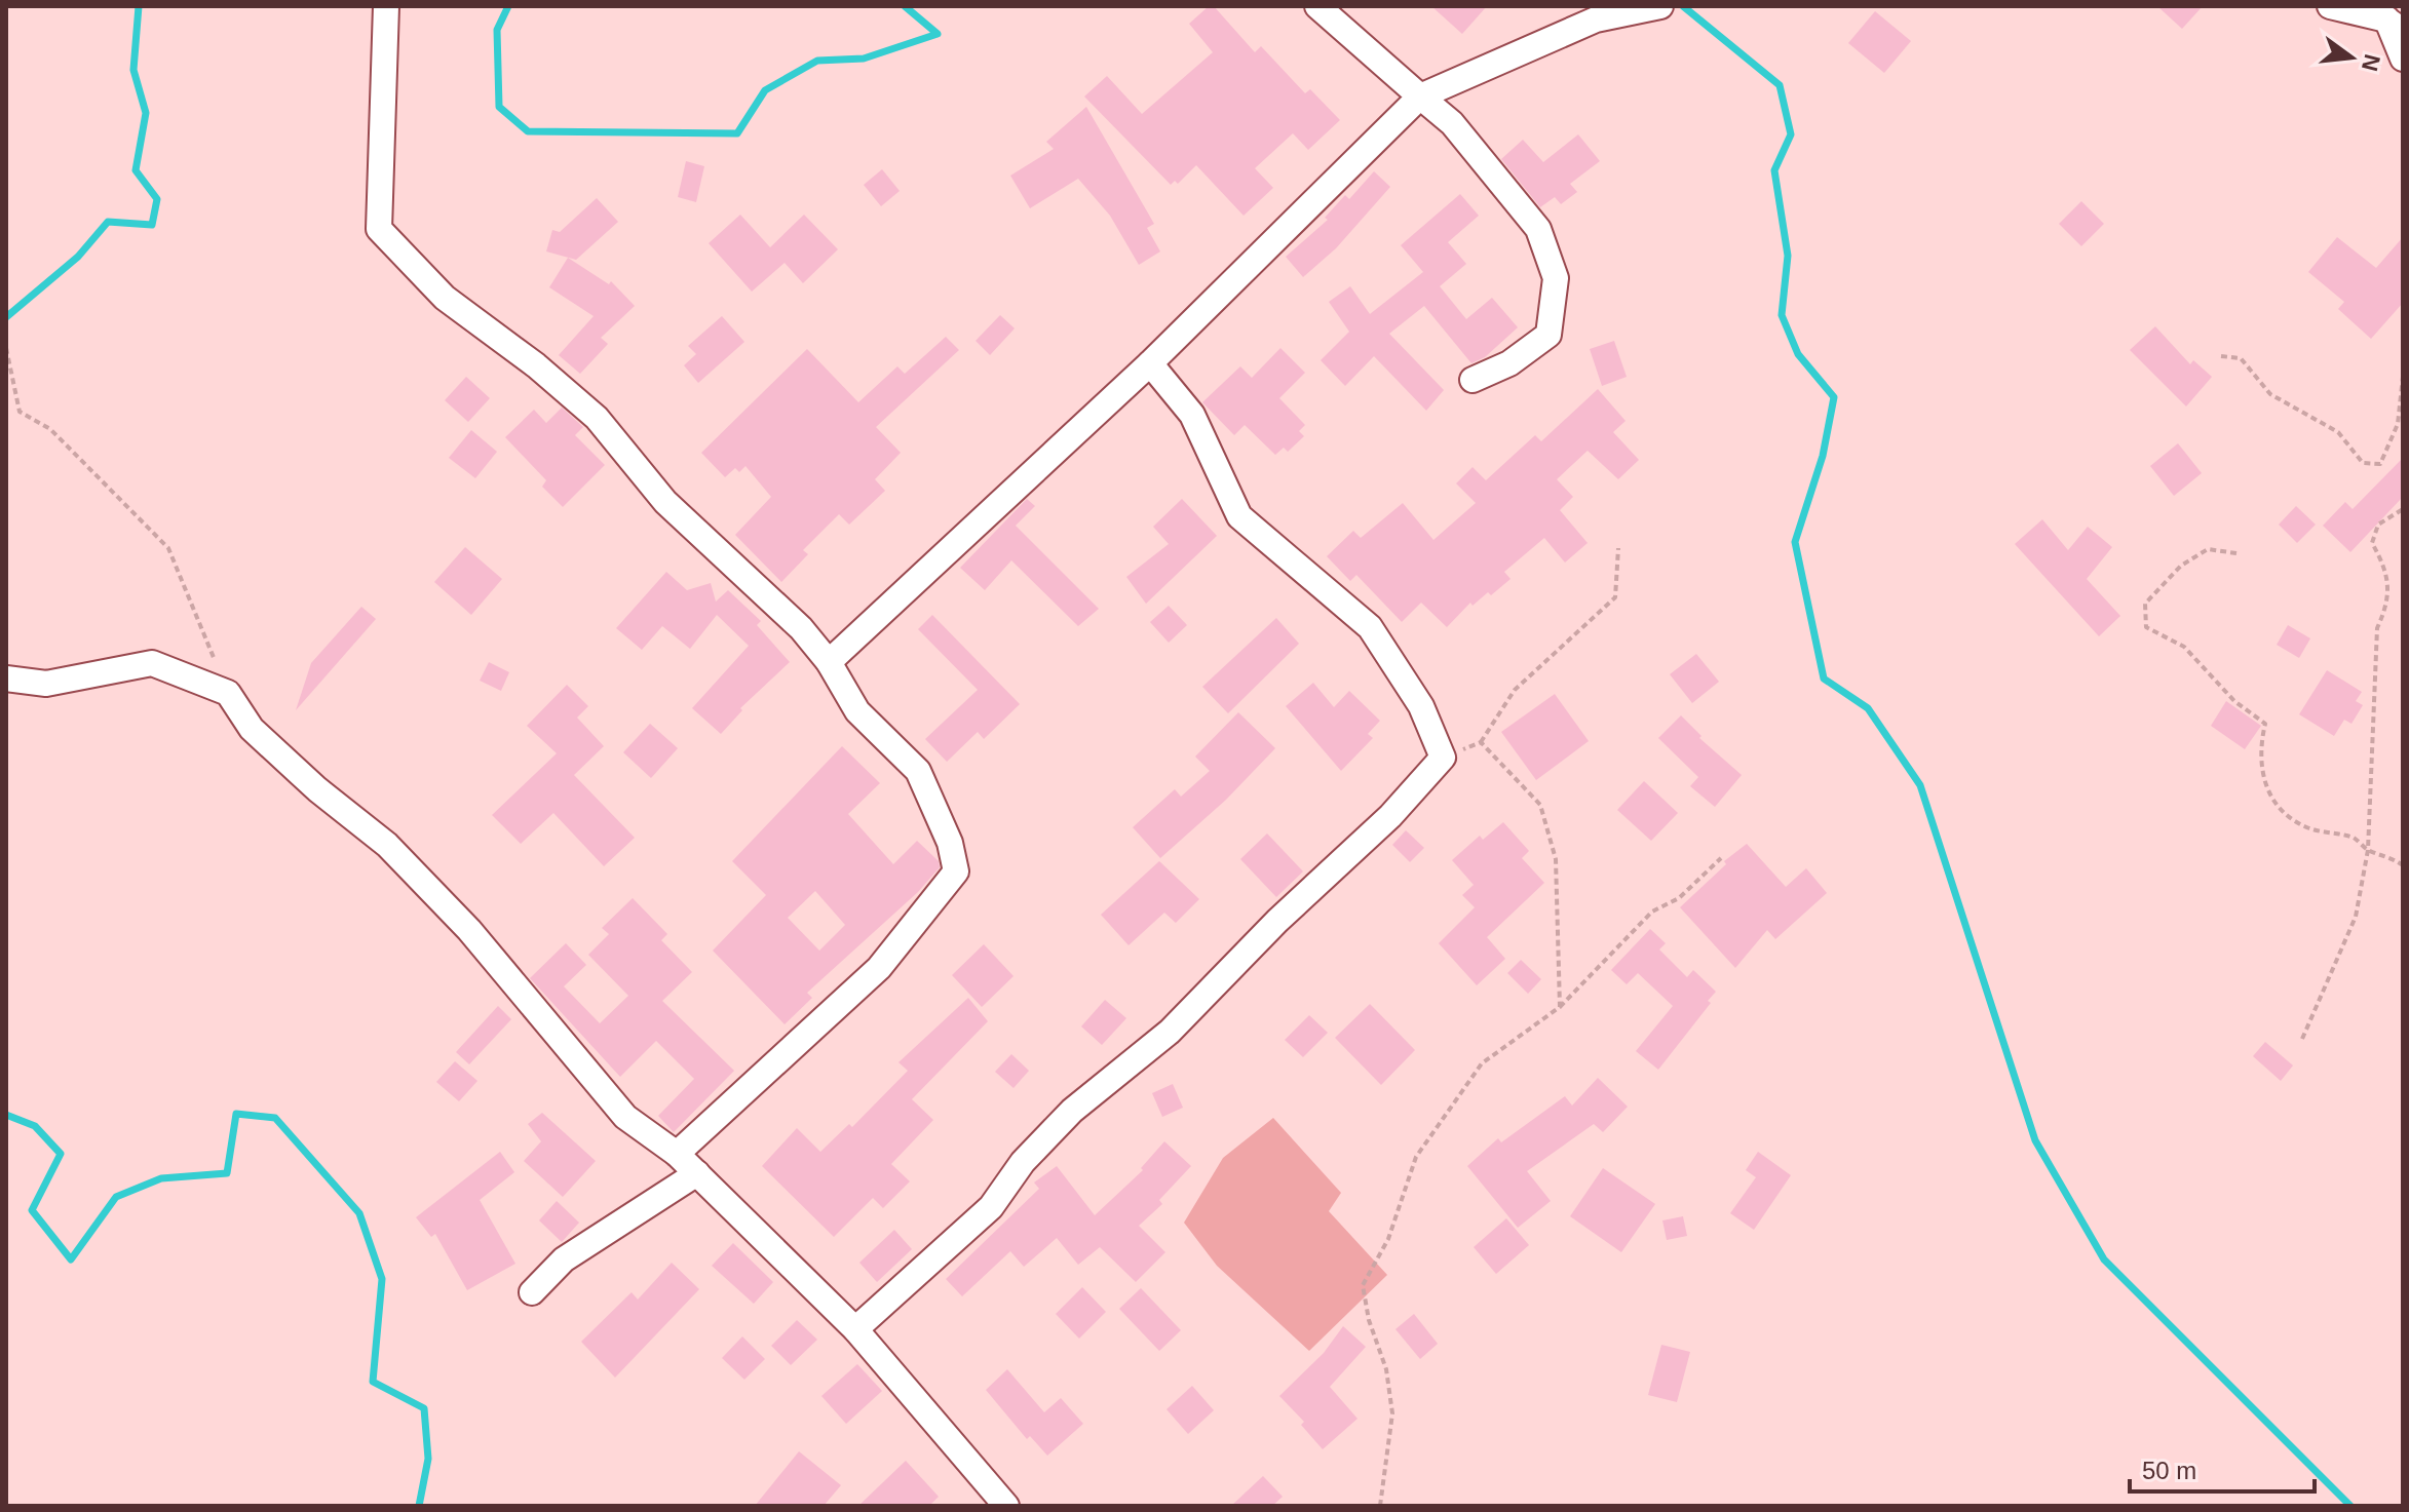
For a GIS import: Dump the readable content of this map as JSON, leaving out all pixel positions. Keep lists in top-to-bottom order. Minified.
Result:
{"scale_bar":"50 m","north":"right"}
